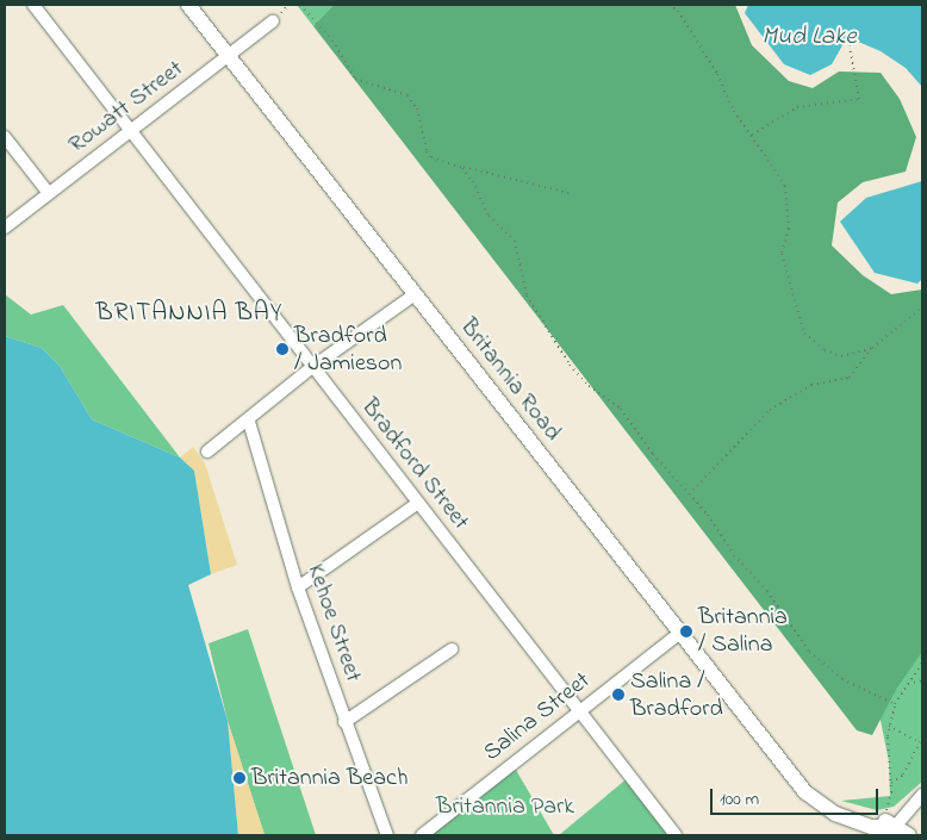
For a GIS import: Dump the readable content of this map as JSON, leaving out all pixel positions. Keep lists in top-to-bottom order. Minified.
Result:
{"streets":{"street":["Rowatt Street","Britannia Road","Bradford Street","Kehoe Street","Salina Street"]},"crossings":[["Rowatt Street","Britannia Road"],["Rowatt Street","Bradford Street"],["Britannia Road","Salina Street"],["Bradford Street","Salina Street"]],"districts":["BRITANNIA BAY"],"water":["Mud Lake"],"parks":["Britannia Park"],"places":["Bradford / Jamieson","Britannia / Salina","Salina / Bradford","Britannia Beach"],"scale_bar":"100 m"}
